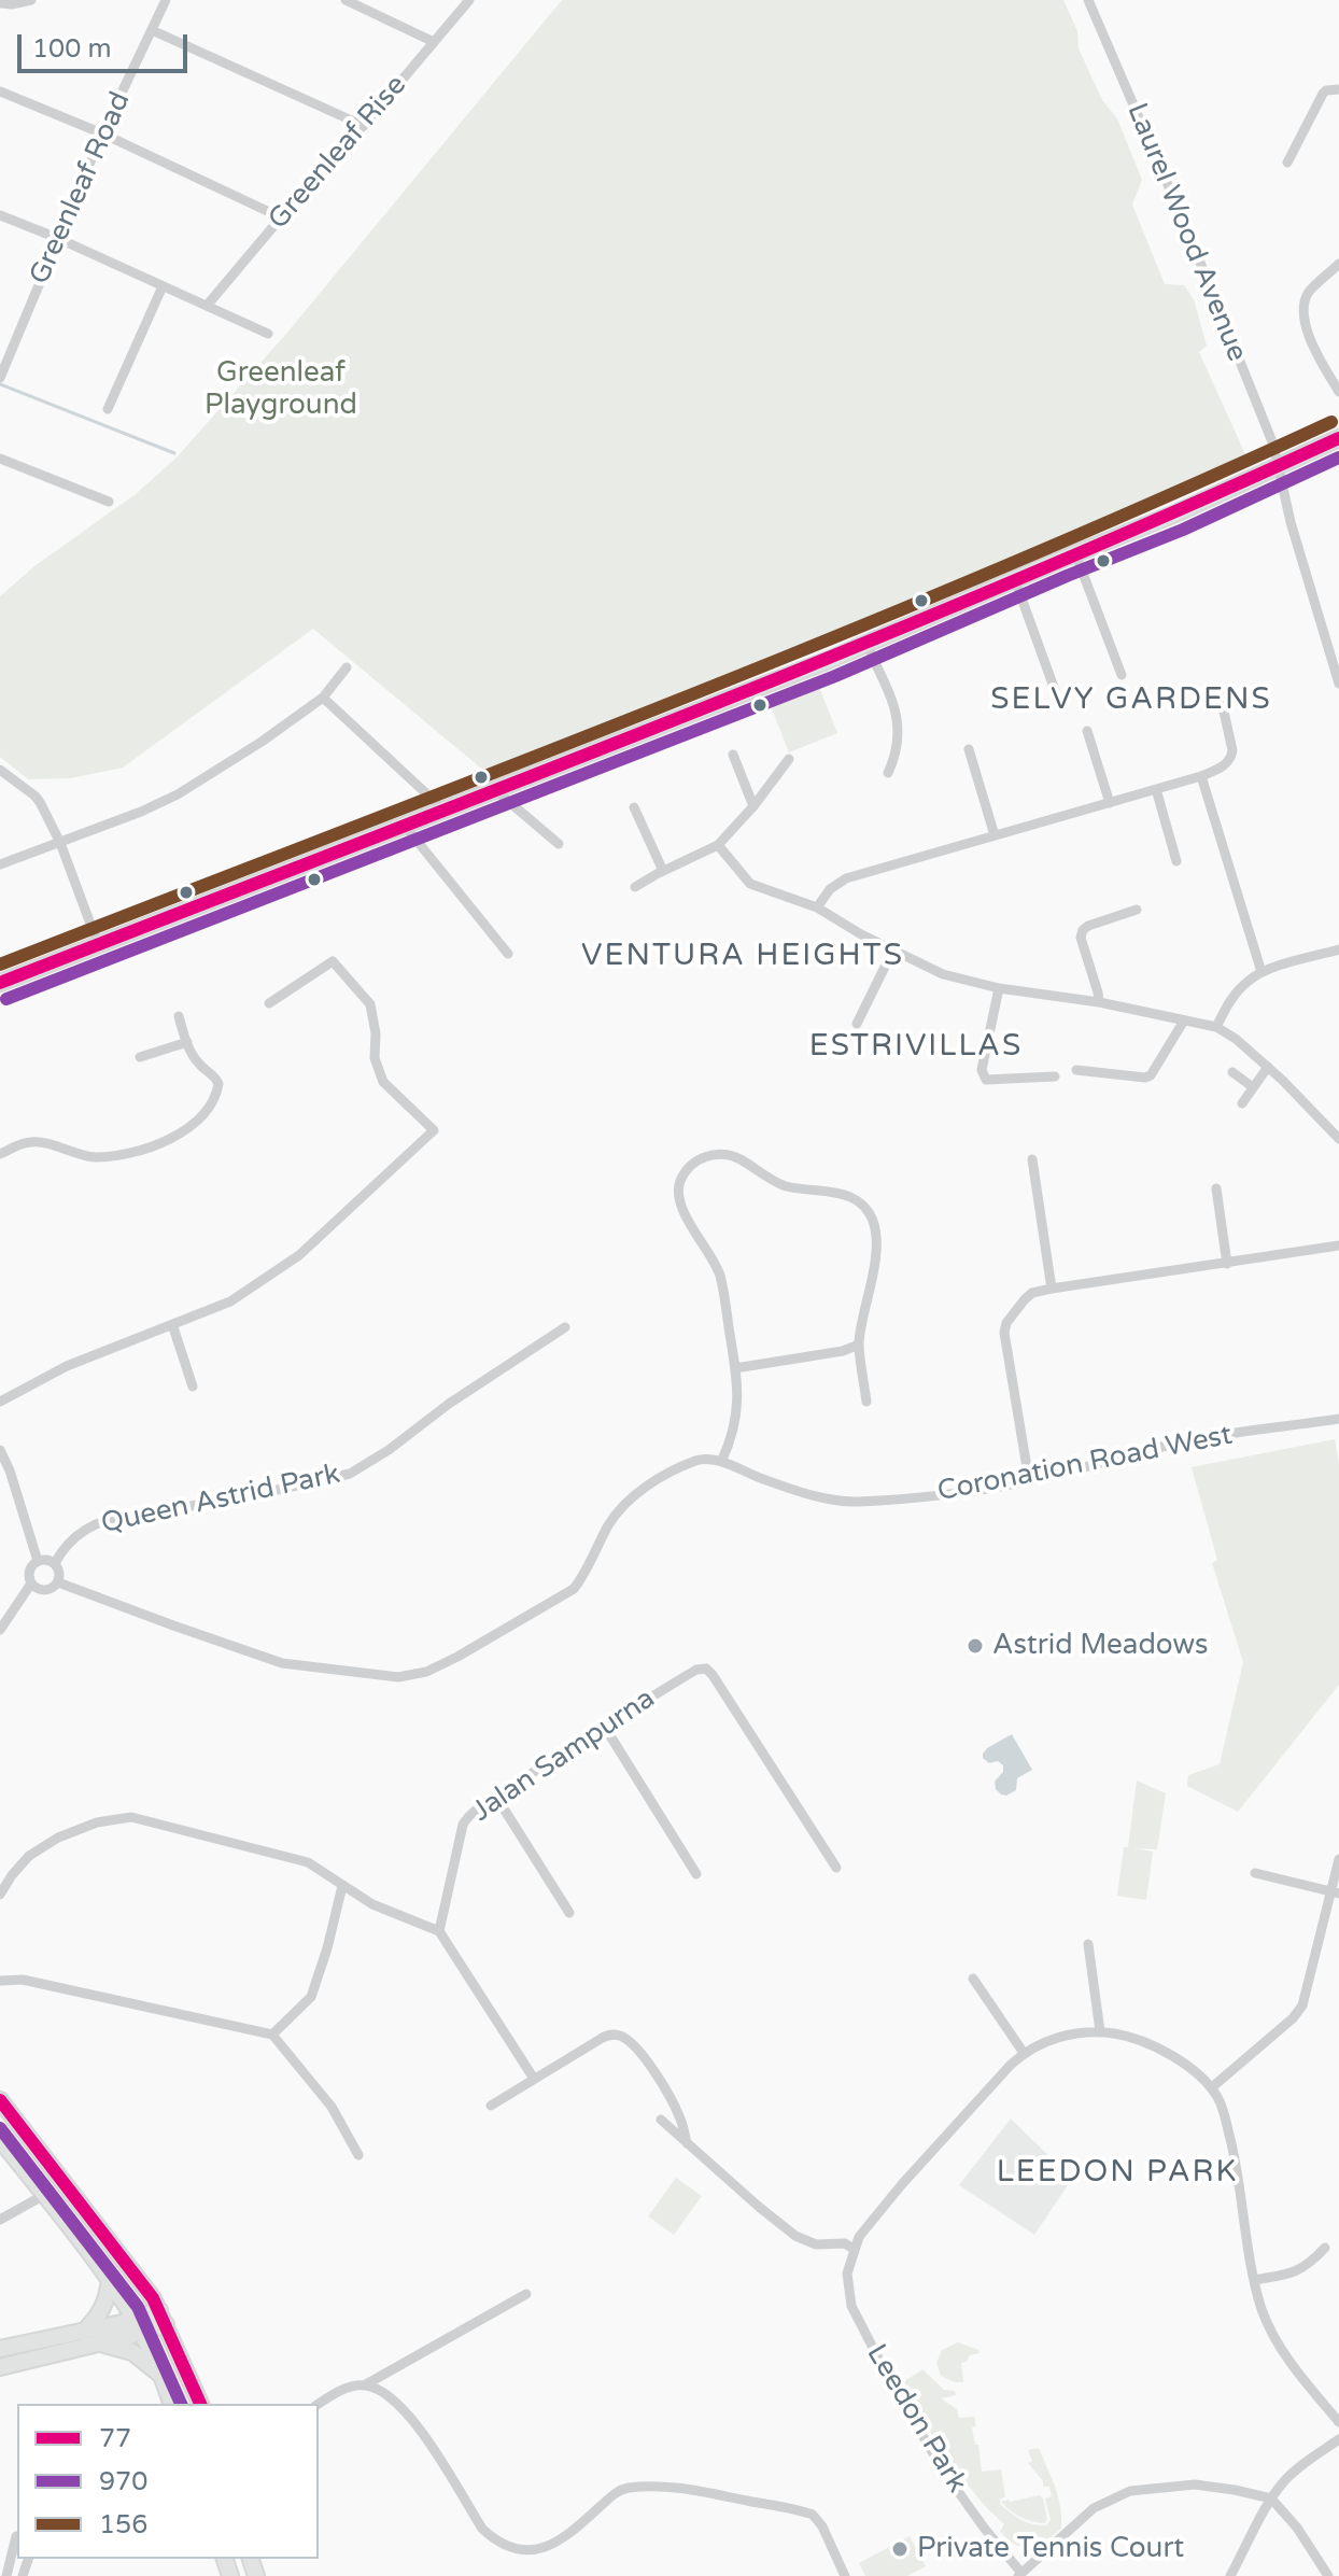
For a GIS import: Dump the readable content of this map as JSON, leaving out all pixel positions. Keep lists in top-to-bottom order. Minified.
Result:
{"streets":{"street":["Greenleaf Rise","Greenleaf Road","Laurel Wood Avenue","Coronation Road West","Queen Astrid Park","Jalan Sampurna","Leedon Park"]},"districts":["SELVY GARDENS","VENTURA HEIGHTS","ESTRIVILLAS","LEEDON PARK"],"parks":["Greenleaf Playground"],"places":["Astrid Meadows","Private Tennis Court"],"lines":["transit line 156","transit line 77","transit line 970"],"legend":["77","970","156"],"scale_bar":"100 m"}
